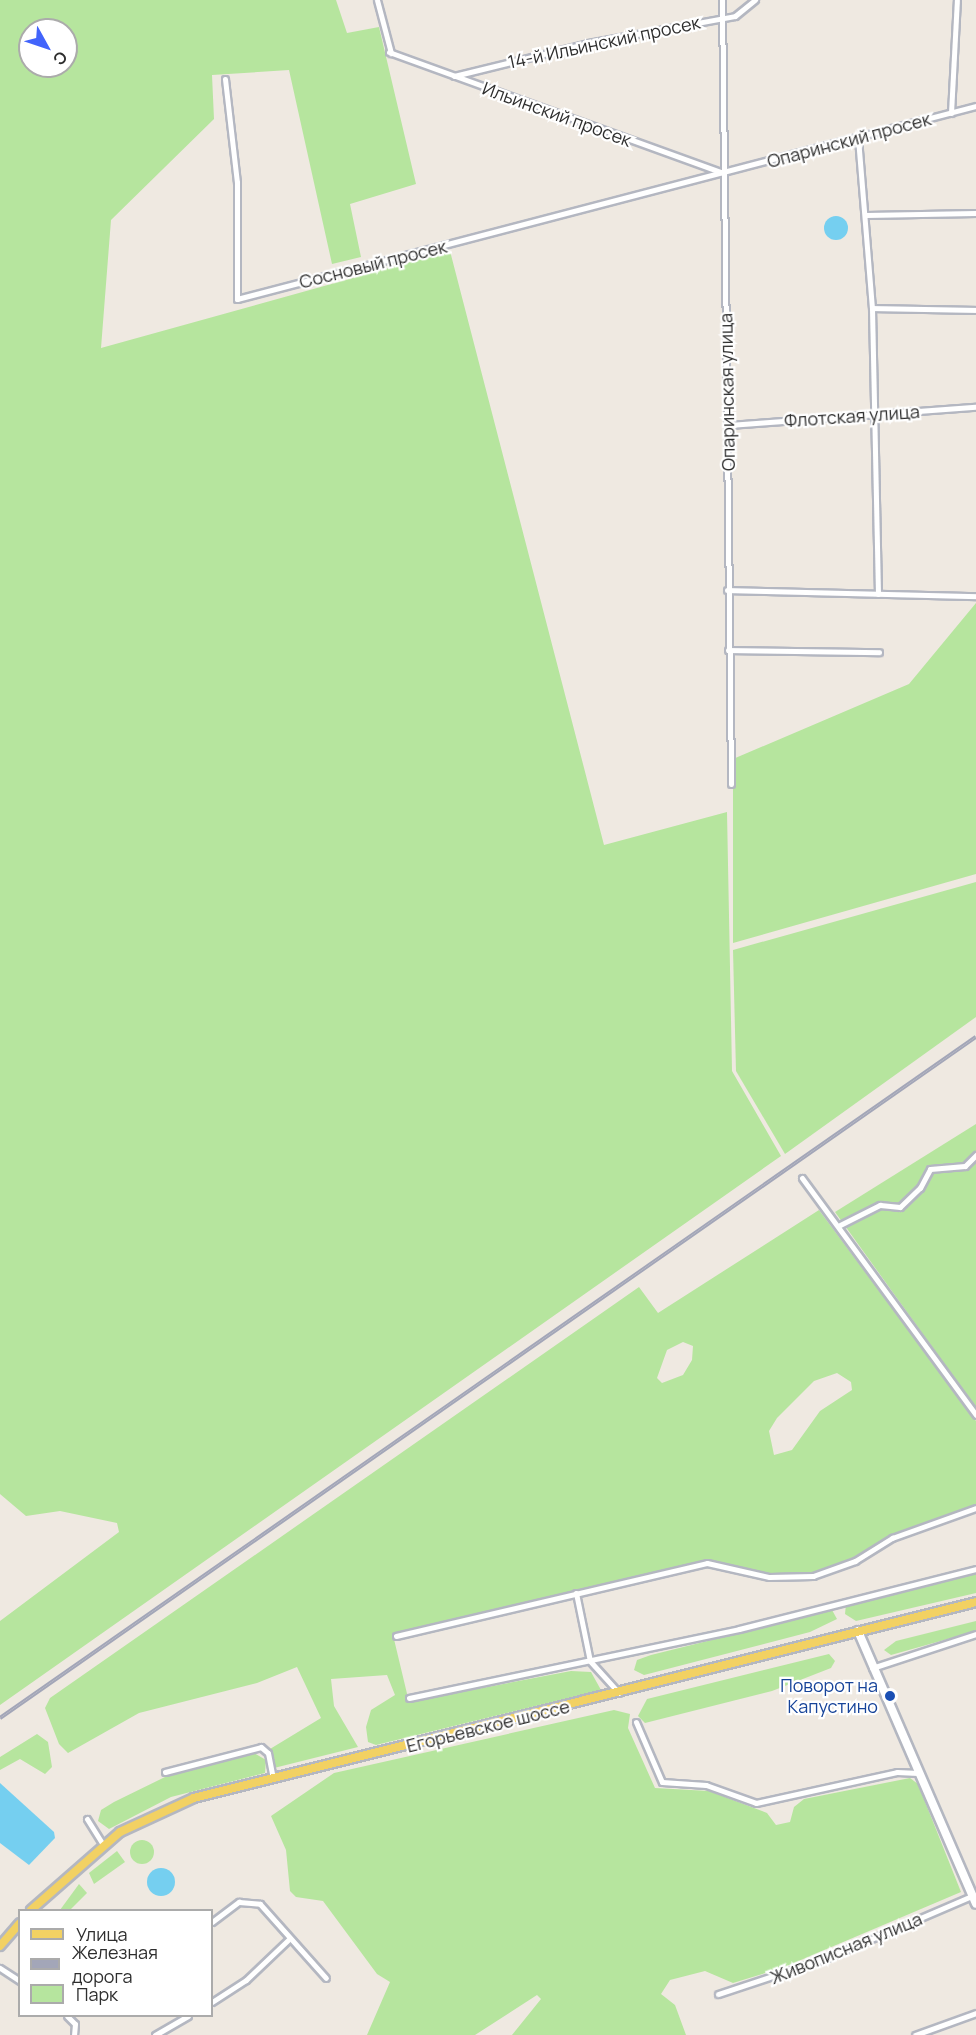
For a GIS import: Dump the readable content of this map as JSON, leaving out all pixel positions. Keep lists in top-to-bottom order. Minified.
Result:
{"streets":{"main road":["Егорьевское шоссе"],"street":["14-й Ильинский просек","Ильинский просек","Опаринский просек","Сосновый просек","Опаринская улица","Флотская улица","Живописная улица"]},"crossings":[["14-й Ильинский просек","Ильинский просек"],["14-й Ильинский просек","Опаринская улица"],["Ильинский просек","Опаринский просек"],["Ильинский просек","Сосновый просек"],["Ильинский просек","Опаринская улица"],["Опаринский просек","Сосновый просек"],["Опаринский просек","Опаринская улица"],["Сосновый просек","Опаринская улица"],["Опаринская улица","Флотская улица"]],"places":["Поворот на Капустино"],"legend":["Улица","Железная дорога","Парк"],"north":"bottom right"}
